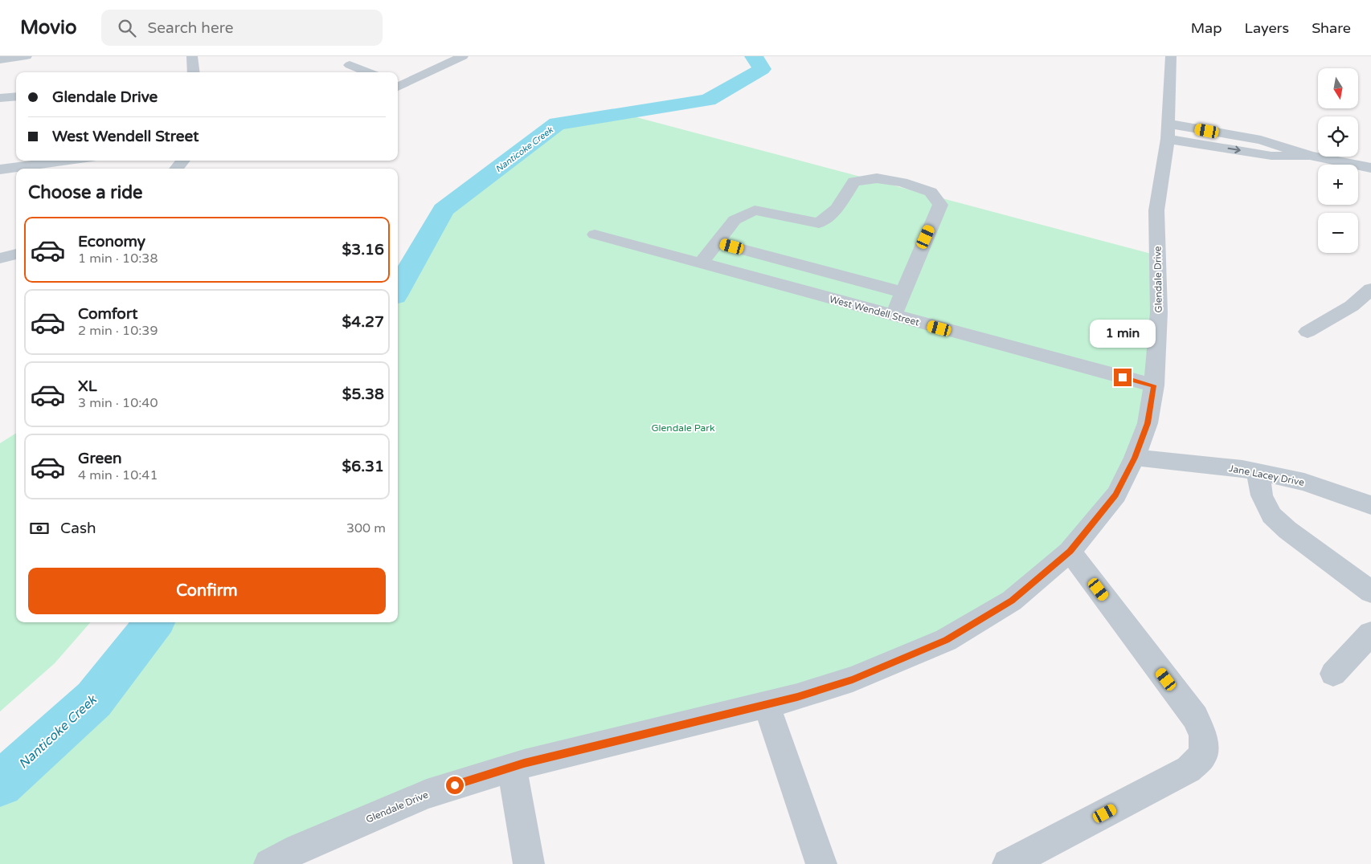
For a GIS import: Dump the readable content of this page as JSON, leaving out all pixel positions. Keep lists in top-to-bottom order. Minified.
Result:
{"streets":{"street":["Glendale Drive","West Wendell Street","Jane Lacey Drive"]},"crossings":[["Glendale Drive","West Wendell Street"],["Glendale Drive","Jane Lacey Drive"]],"water":["Nanticoke Creek"],"parks":["Glendale Park"],"north":"bottom","page":{"header":"Movio","search":"Search here","nav":["Map","Layers","Share"],"map_buttons":["+","−"],"banner":["Glendale Drive","West Wendell Street"],"heading":"Choose a ride","list":[{"name":"Economy","note":"1 min · 10:38","value":"$3.16"},{"name":"Comfort","note":"2 min · 10:39","value":"$4.27"},{"name":"XL","note":"3 min · 10:40","value":"$5.38"},{"name":"Green","note":"4 min · 10:41","value":"$6.31"}],"bubble":"1 min","pay":["Cash","300 m"],"buttons":"Confirm"}}
